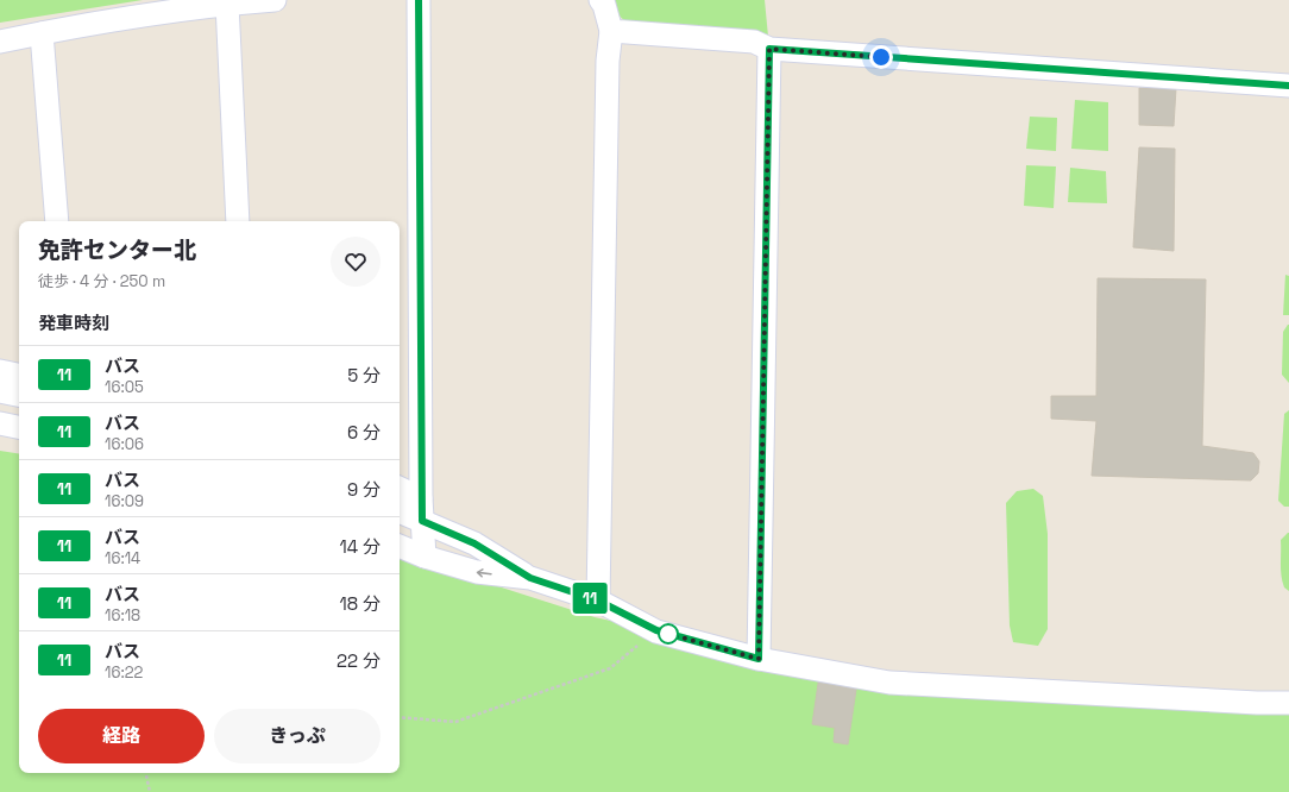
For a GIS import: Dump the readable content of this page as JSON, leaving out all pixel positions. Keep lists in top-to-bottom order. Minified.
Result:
{"lines":["bus line 11"],"page":{"on_map":"11","heading":[["免許センター北","徒歩 · 4 分 · 250 m"],"発車時刻"],"list":[{"mark":"11","name":"バス","note":"16:05","value":"5 分"},{"mark":"11","name":"バス","note":"16:06","value":"6 分"},{"mark":"11","name":"バス","note":"16:09","value":"9 分"},{"mark":"11","name":"バス","note":"16:14","value":"14 分"},{"mark":"11","name":"バス","note":"16:18","value":"18 分"},{"mark":"11","name":"バス","note":"16:22","value":"22 分"}],"buttons":["経路","きっぷ"]}}
